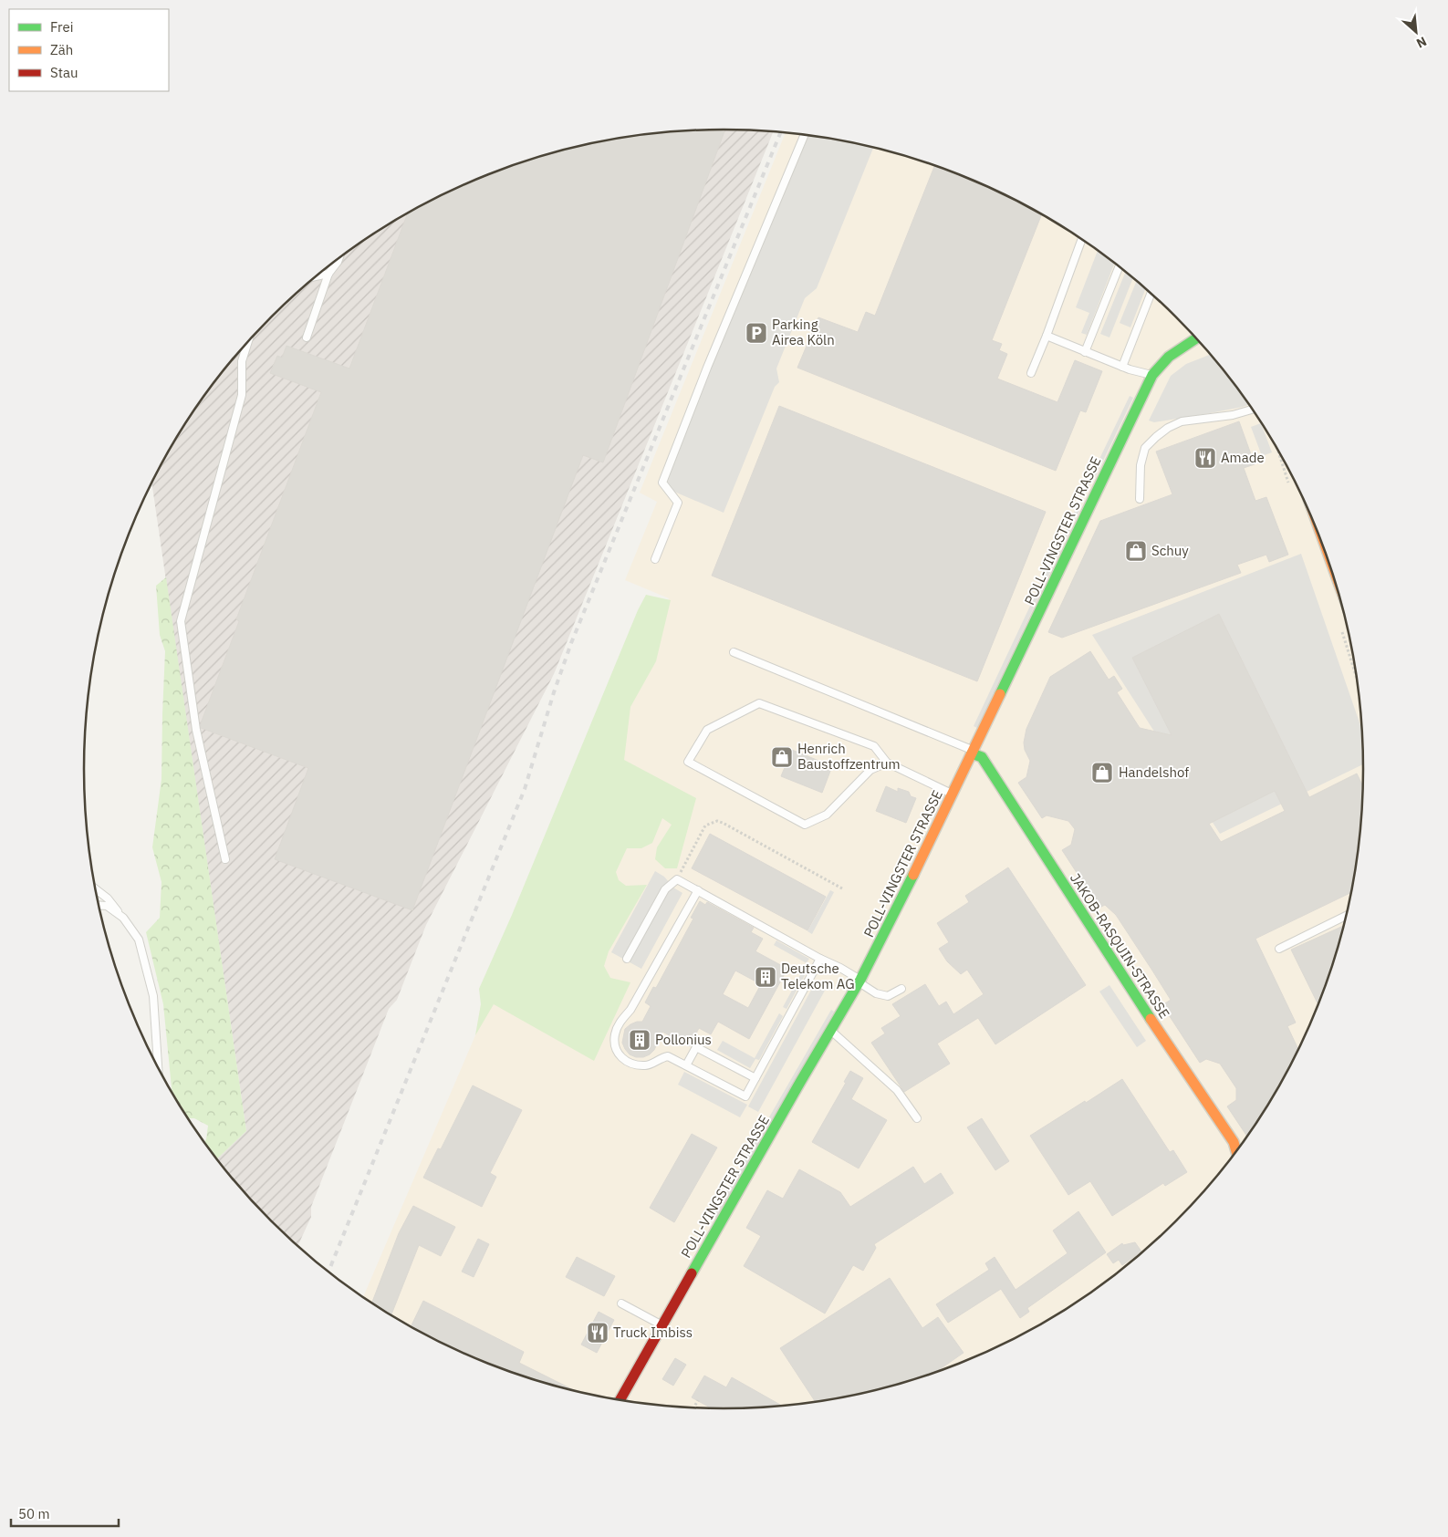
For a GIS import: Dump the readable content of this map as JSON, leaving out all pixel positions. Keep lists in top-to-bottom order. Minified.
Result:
{"streets":{"street":["POLL-VINGSTER STRASSE","JAKOB-RASQUIN-STRASSE"]},"crossings":[["POLL-VINGSTER STRASSE","JAKOB-RASQUIN-STRASSE"]],"places":{"parking":["Parking Airea Köln"],"restaurant":["Amade","Truck Imbiss"],"shop":["Schuy","Henrich Baustoffzentrum","Handelshof"],"building":["Deutsche Telekom AG","Pollonius"]},"legend":["Frei","Zäh","Stau"],"scale_bar":"50 m","north":"bottom right"}
